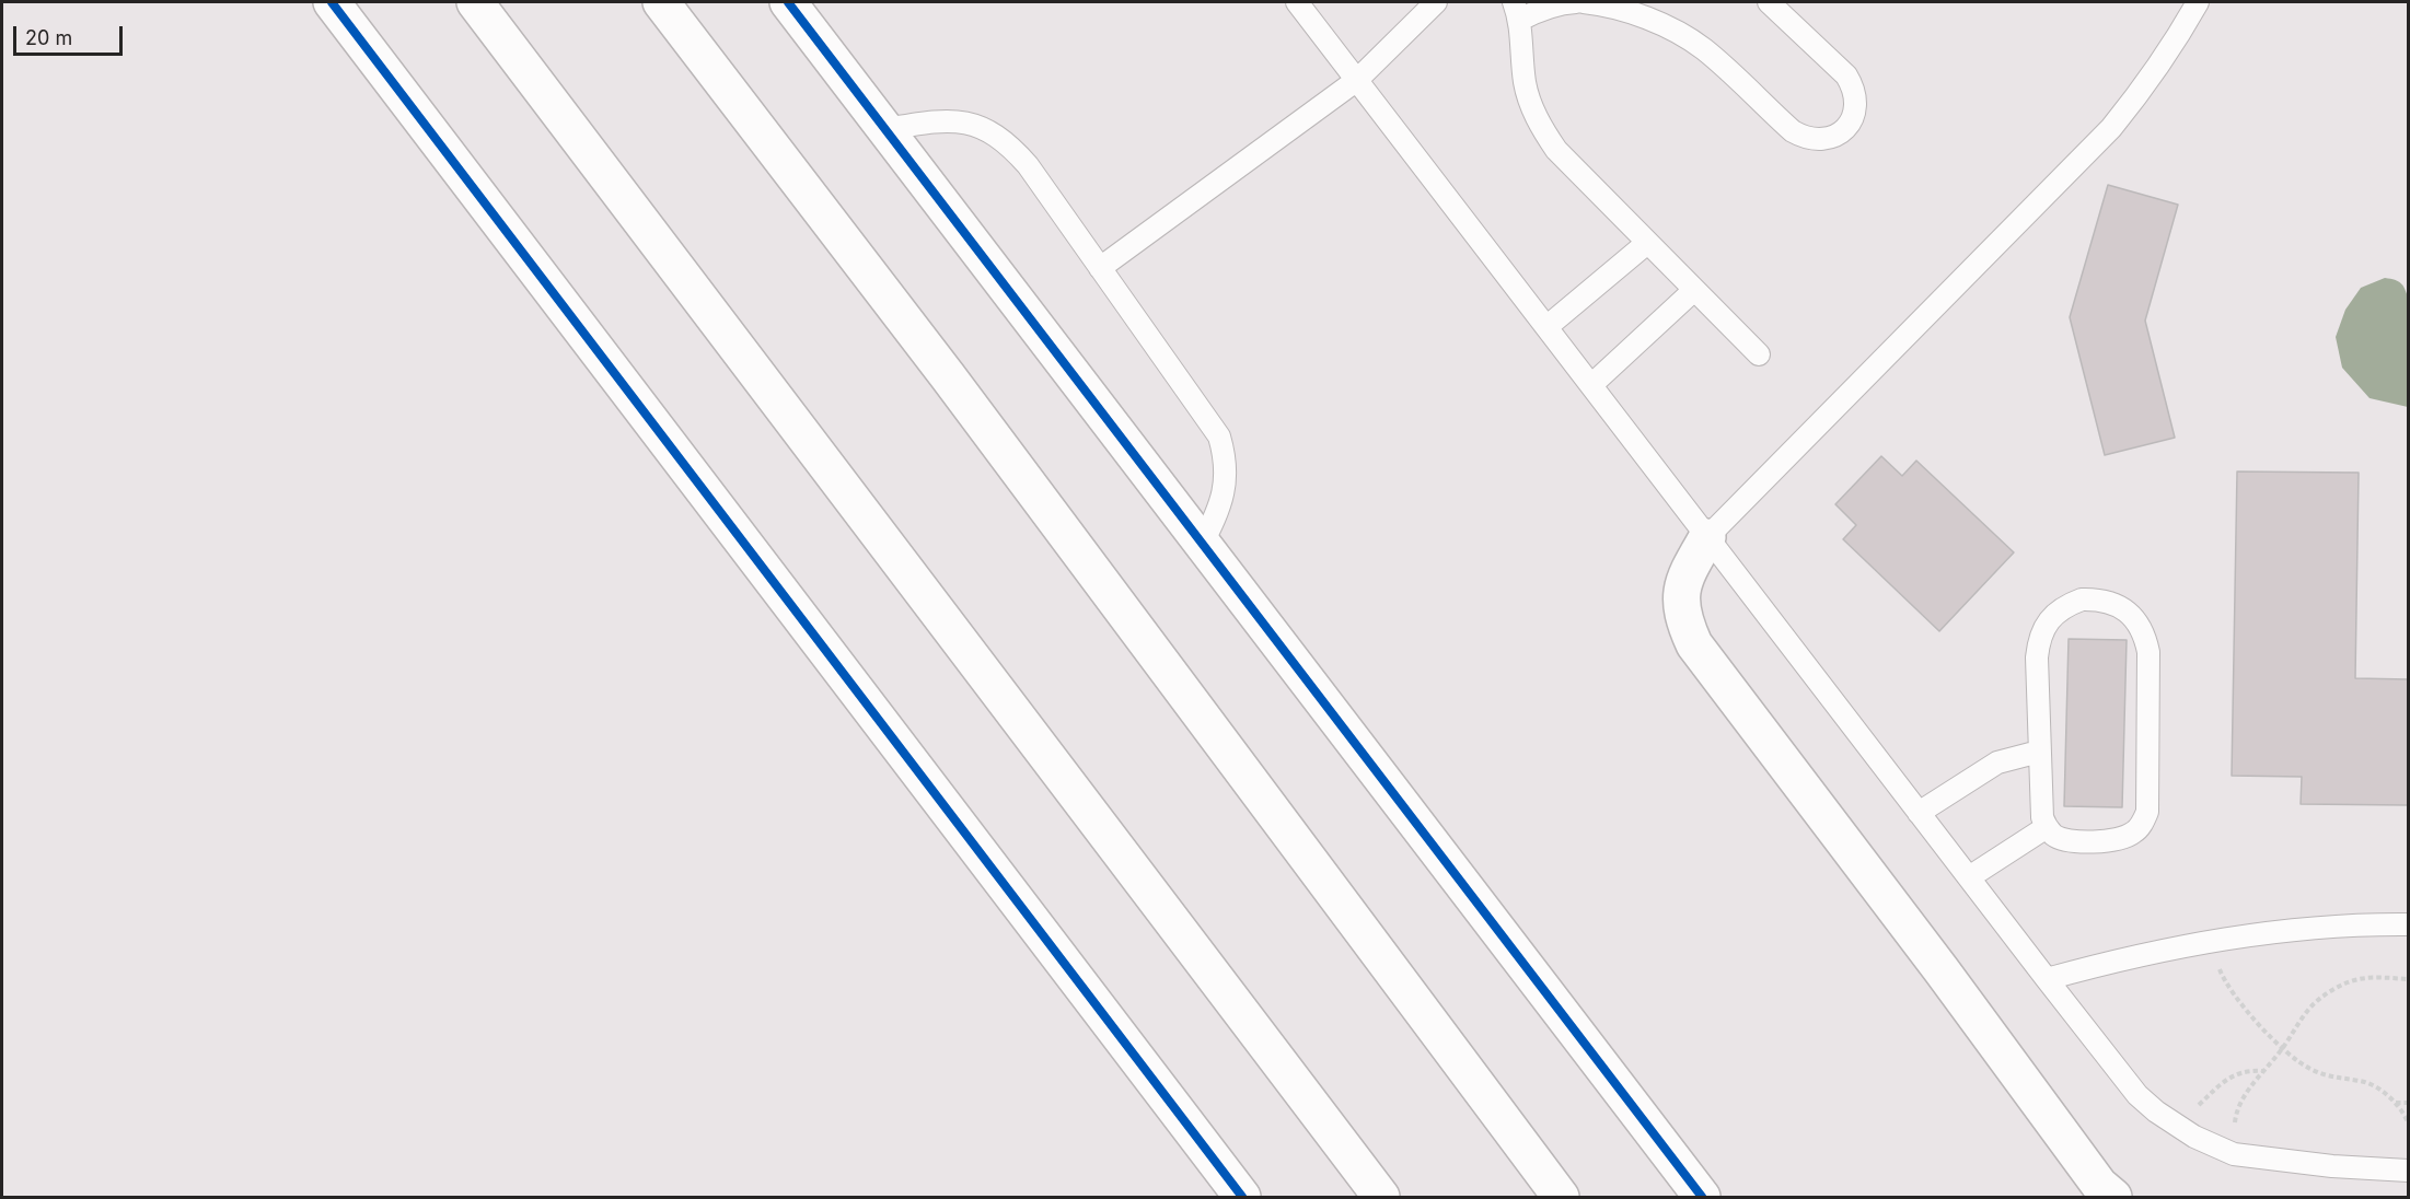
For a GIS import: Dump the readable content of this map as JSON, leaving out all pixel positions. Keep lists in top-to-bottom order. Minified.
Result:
{"scale_bar":"20 m"}
